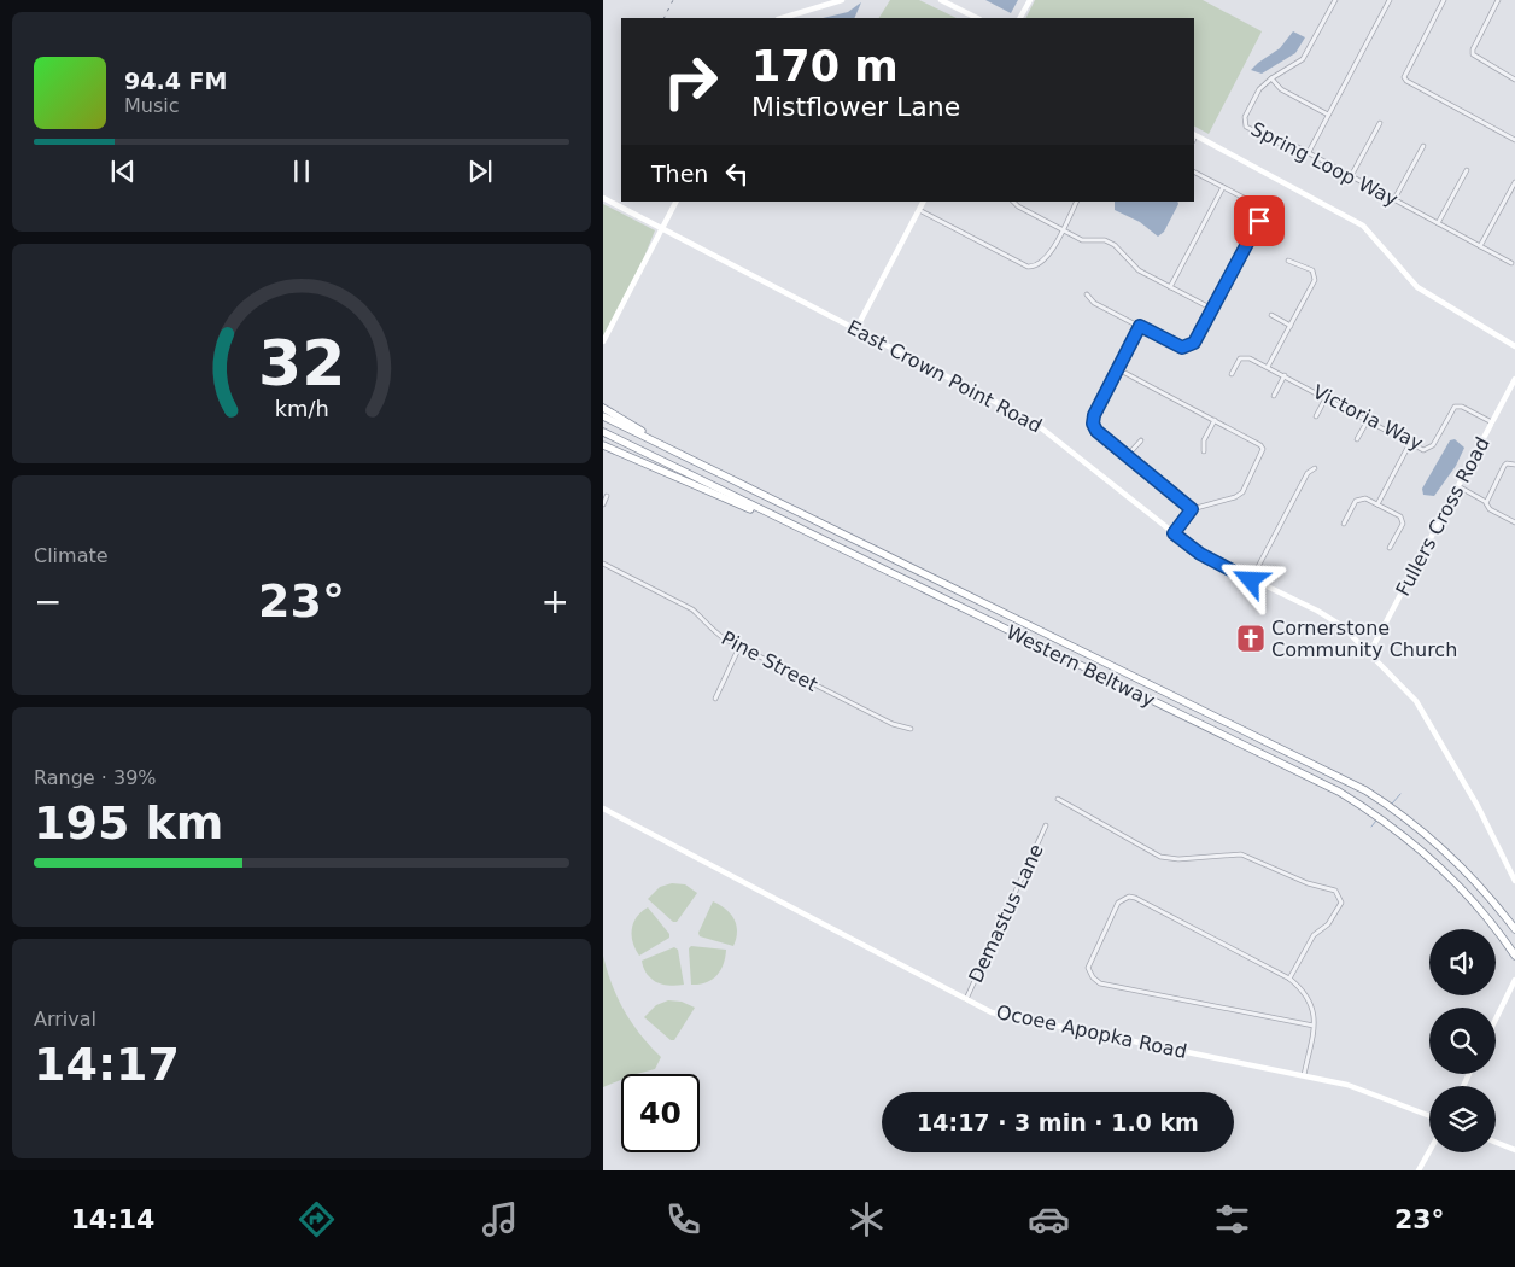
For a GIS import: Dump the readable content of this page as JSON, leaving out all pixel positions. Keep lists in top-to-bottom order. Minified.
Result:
{"streets":{"highway":["Western Beltway"],"street":["Spring Loop Way","East Crown Point Road","Victoria Way","Fullers Cross Road","Pine Street","Demastus Lane","Ocoee Apopka Road"]},"crossings":[["East Crown Point Road","Fullers Cross Road"],["Victoria Way","Fullers Cross Road"],["Demastus Lane","Ocoee Apopka Road"]],"places":{"church":["Cornerstone Community Church"]},"page":{"turn":["170 m","Mistflower Lane"],"song":["94.4 FM","Music"],"then":"Then","tile":["Climate",["Range · 39%","195 km"],["Arrival","14:17"]],"heat":["−","23°","+"],"limit":"40","trip":"14:17 · 3 min · 1.0 km","tabs":["14:14","23°"],"gauge":["32","km/h"]}}
